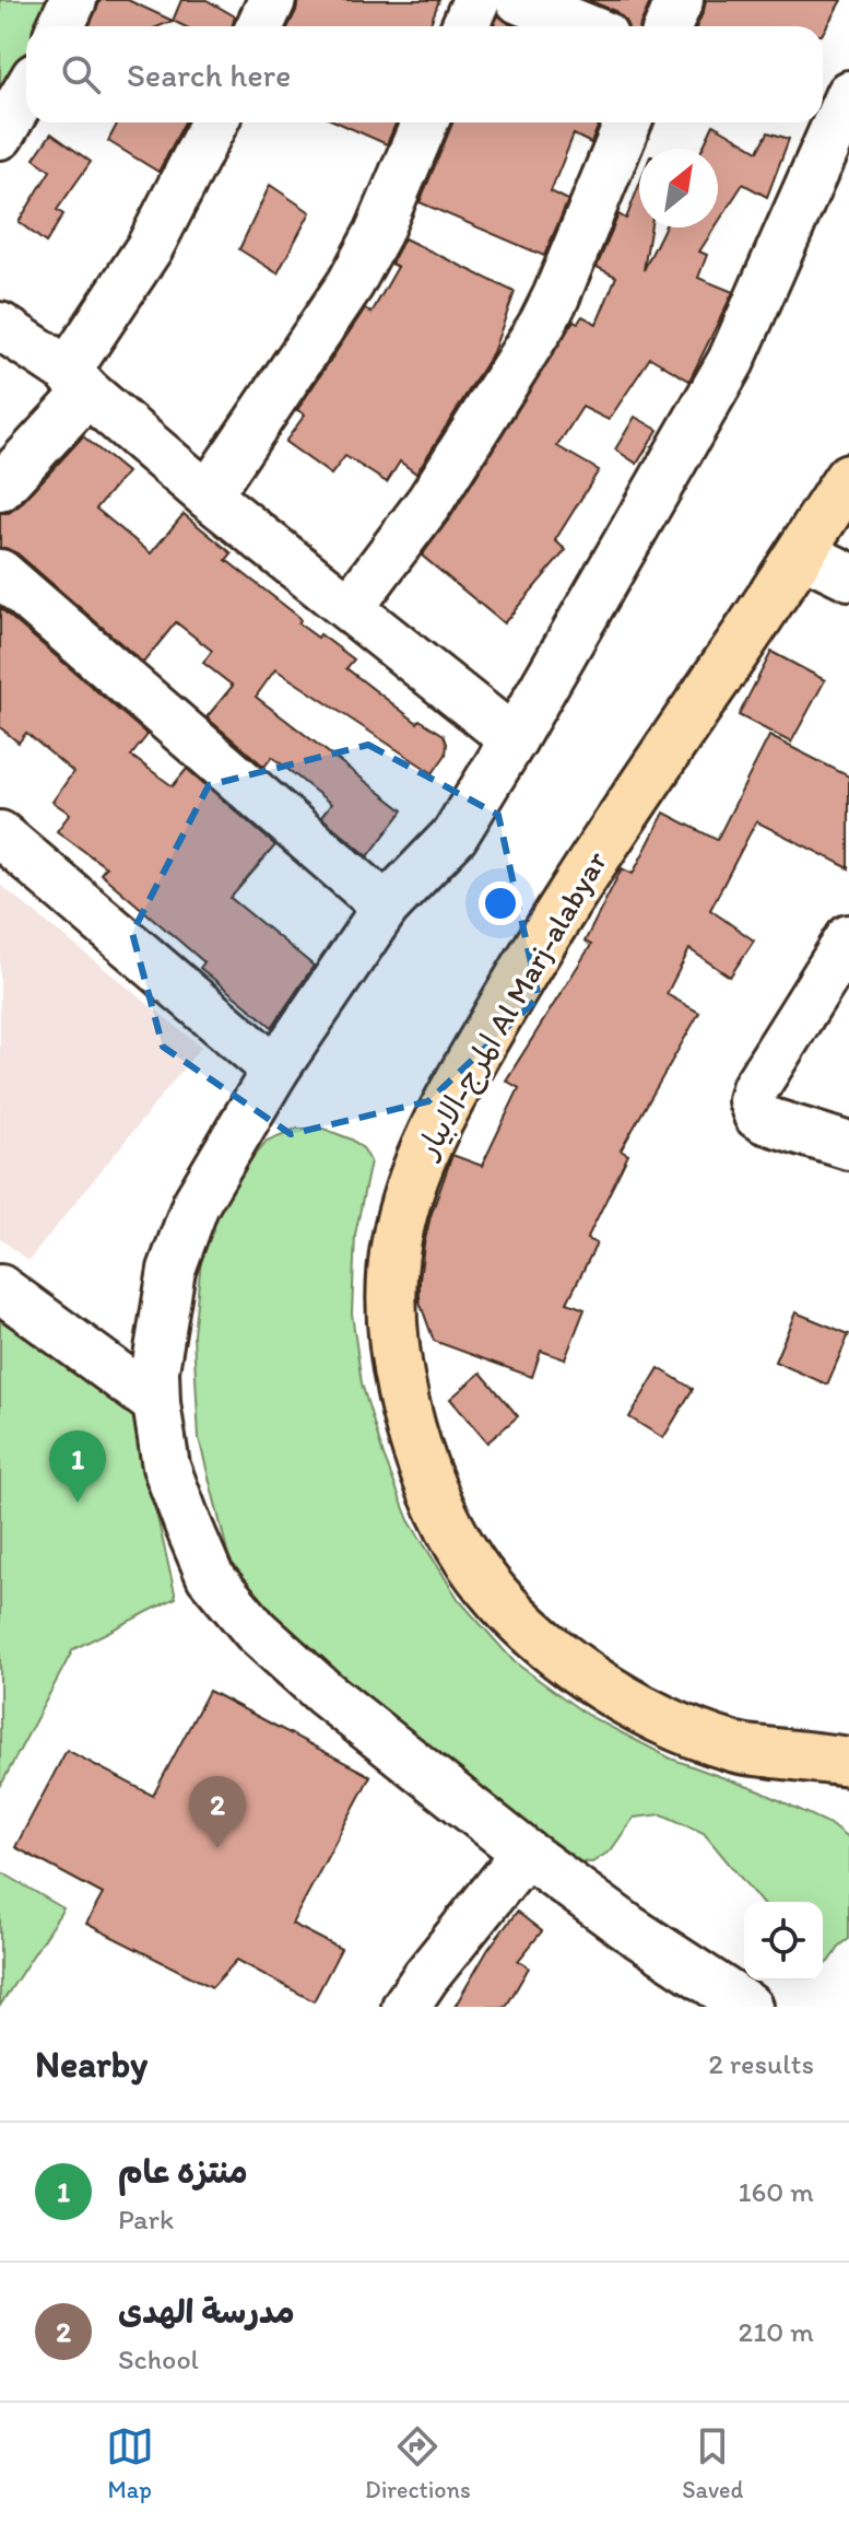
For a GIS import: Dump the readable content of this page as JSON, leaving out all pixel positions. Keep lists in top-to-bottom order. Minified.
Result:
{"streets":{"main road":["المرج-الابيار Al Marj-alabyar"]},"north":"top right","page":{"search":"Search here","pins":["1","2"],"heading":["Nearby","2 results"],"list":[{"mark":"1","name":"منتزه عام","note":"Park","value":"160 m"},{"mark":"2","name":"مدرسة الهدى","note":"School","value":"210 m"}],"nav":["Map","Directions","Saved"]}}
